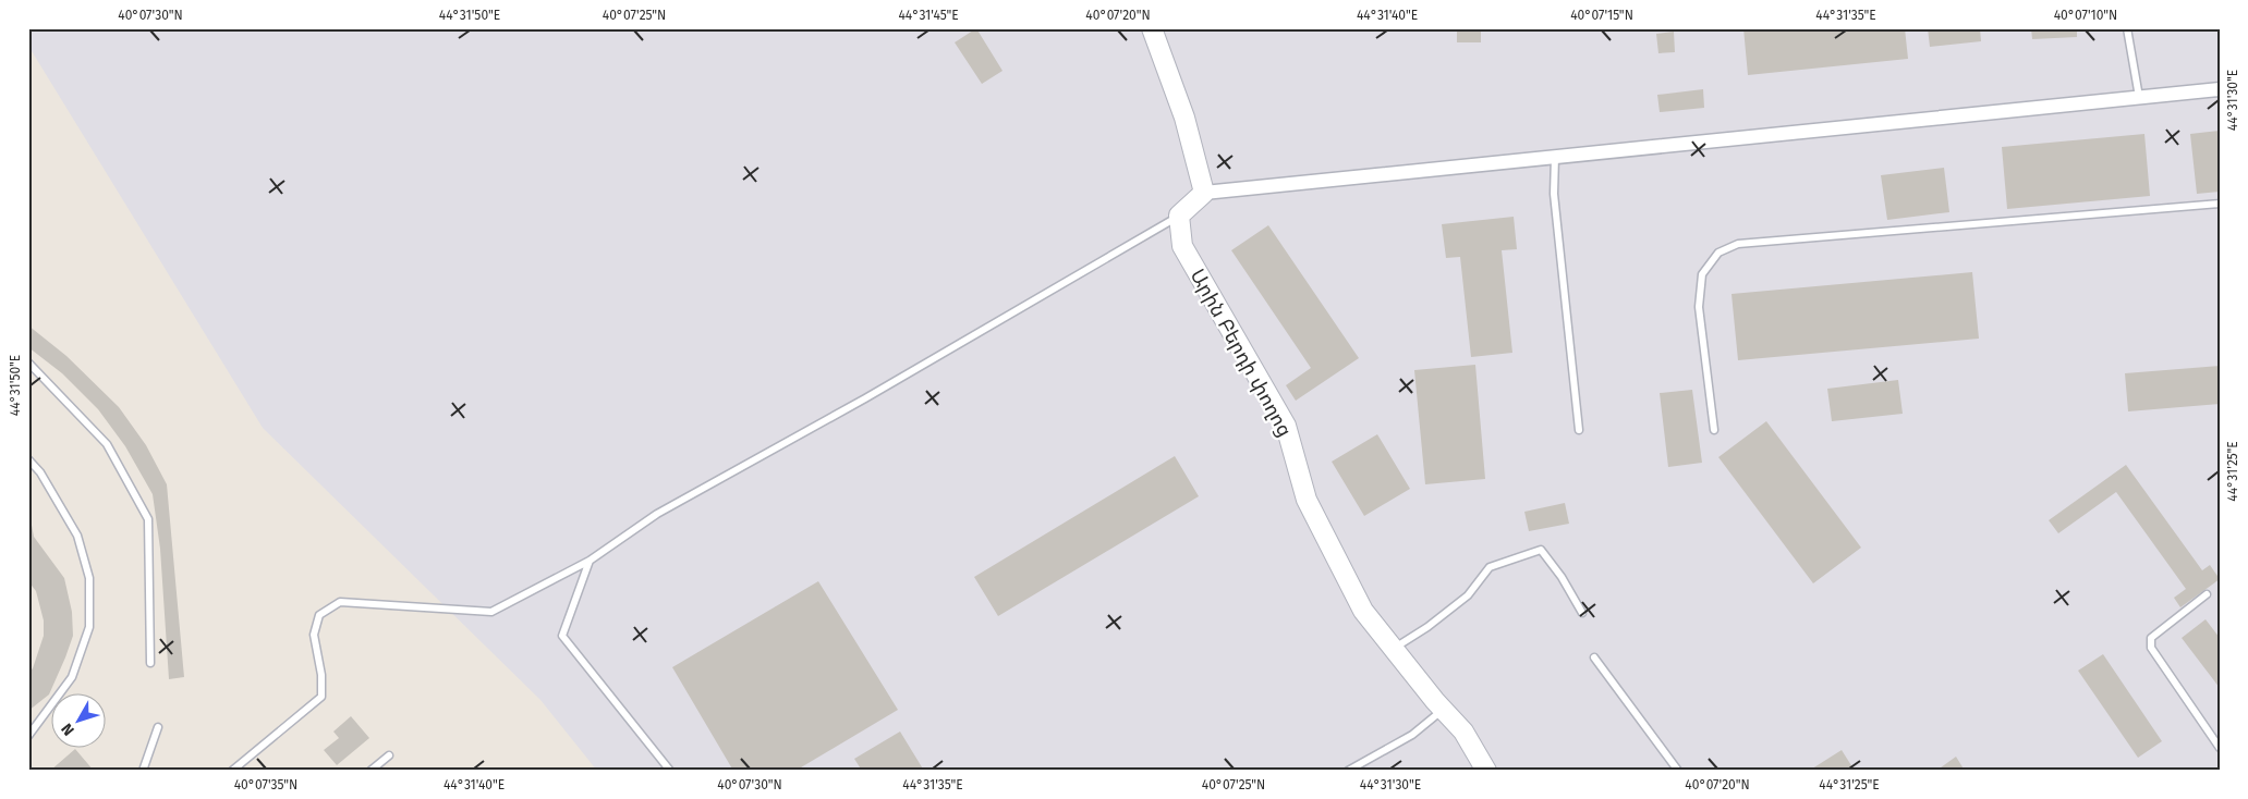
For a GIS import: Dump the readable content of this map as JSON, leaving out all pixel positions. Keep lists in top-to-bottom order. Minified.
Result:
{"streets":{"street":["Արին Բերդի փողոց"]},"north":"bottom left","coordinates":["40°07'30\"N","44°31'50\"E","40°07'25\"N","44°31'45\"E","40°07'20\"N","44°31'40\"E","40°07'15\"N","44°31'35\"E","40°07'10\"N","44°31'30\"E","44°31'25\"E","40°07'35\"N"]}
